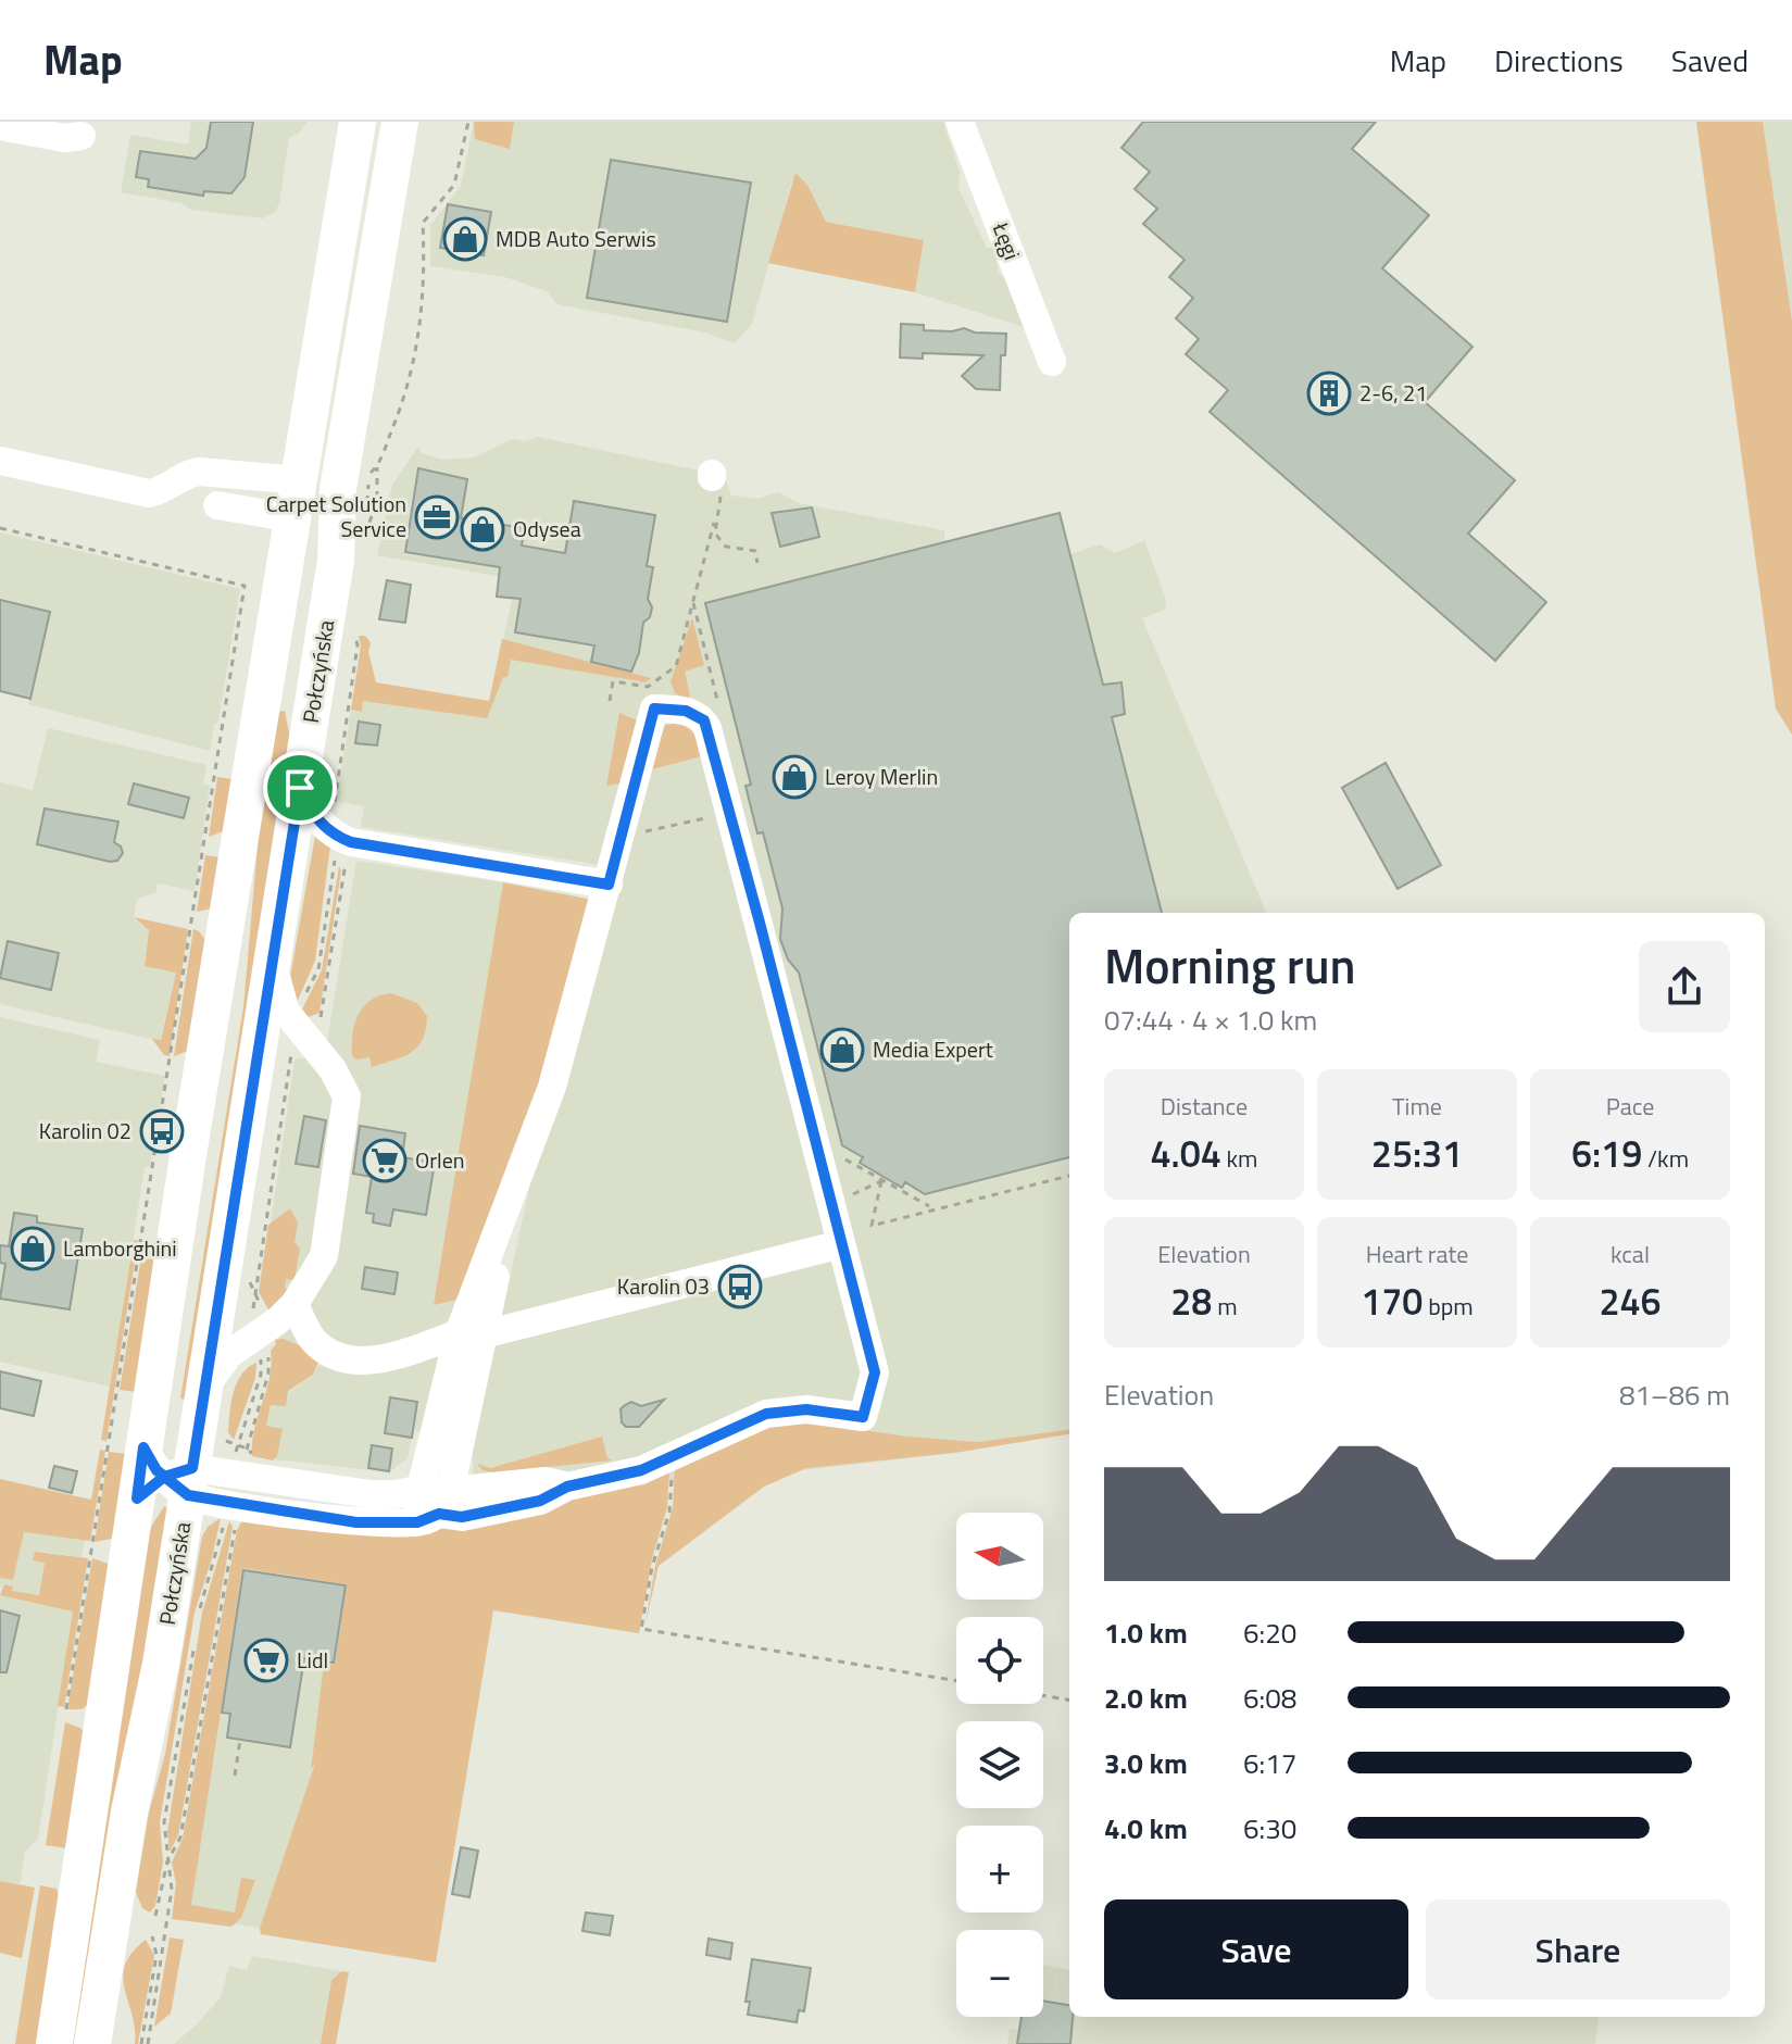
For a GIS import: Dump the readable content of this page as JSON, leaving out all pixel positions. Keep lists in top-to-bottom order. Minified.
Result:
{"streets":{"main road":["Połczyńska"],"street":["Łęgi"]},"places":{"shop":["MDB Auto Serwis","Odysea","Leroy Merlin","Media Expert","Lamborghini"],"building":["2-6, 21"],"office":["Carpet Solution Service"],"bus stop":["Karolin 02","Karolin 03"],"supermarket":["Orlen","Lidl"]},"north":"left","page":{"header":"Map","nav":["Map","Directions","Saved"],"heading":["Morning run","07:44 · 4 × 1.0 km"],"stats":[["Distance","4.04 km"],["Time","25:31"],["Pace","6:19 /km"],["Elevation","28 m"],["Heart rate","170 bpm"],["kcal","246"]],"chart":["Elevation","81–86 m"],"map_buttons":["+","−"],"list":[{"name":"1.0 km","note":"6:20"},{"name":"2.0 km","note":"6:08"},{"name":"3.0 km","note":"6:17"},{"name":"4.0 km","note":"6:30"}],"buttons":["Save","Share"]}}
